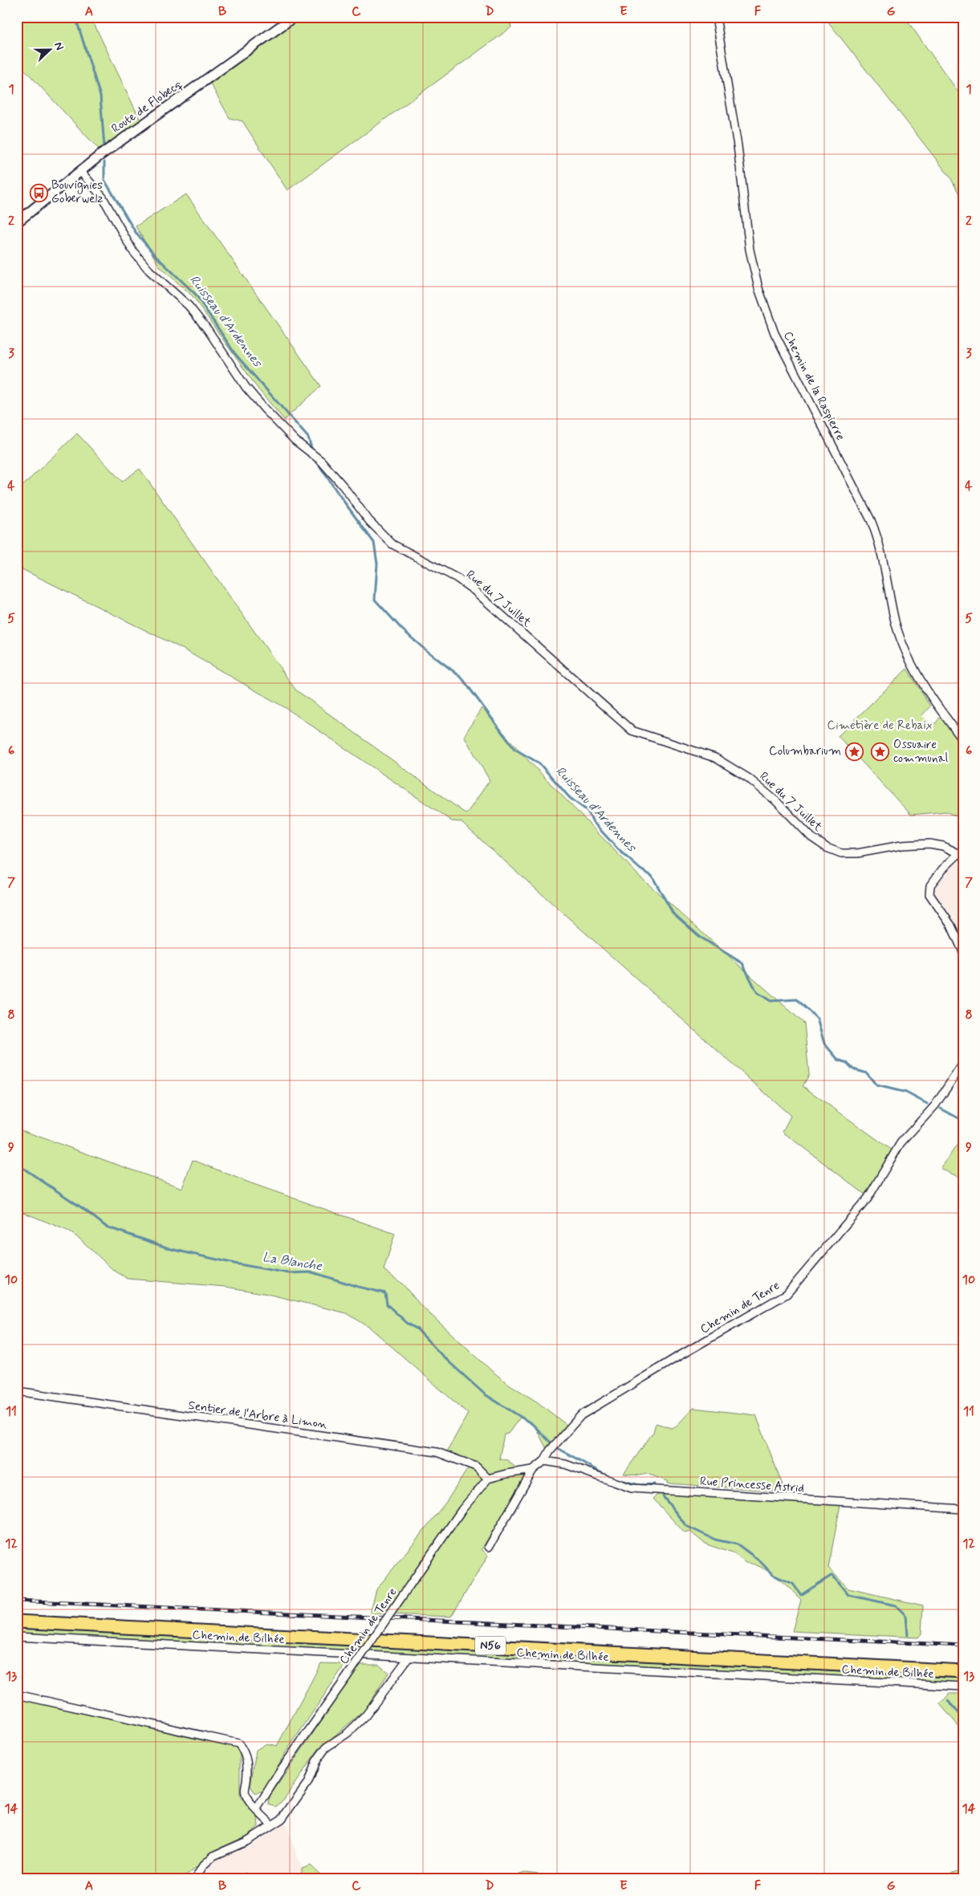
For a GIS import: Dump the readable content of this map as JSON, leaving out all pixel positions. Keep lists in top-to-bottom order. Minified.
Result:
{"streets":{"highway":["N56"],"street":["Route de Flobecq","Chemin de la Raspierre","Rue du 7 Juillet","Chemin de Tenre","Sentier de l'Arbre à Limon","Rue Princesse Astrid","Chemin de Bilhée"]},"crossings":[["Route de Flobecq","Rue du 7 Juillet"],["Chemin de Tenre","Sentier de l'Arbre à Limon"],["Chemin de Tenre","Rue Princesse Astrid"]],"water":["Ruisseau d'Ardennes","La Blanche"],"parks":["Cimetière de Rebaix"],"places":{"bus stop":["Bouvignies Goberwelz"],"place":["Columbarium","Ossuaire communal"]},"north":"right","grid":{"columns":["A","B","C","D","E","F","G"],"rows":["1","2","3","4","5","6","7","8","9","10","11","12","13","14"]}}
